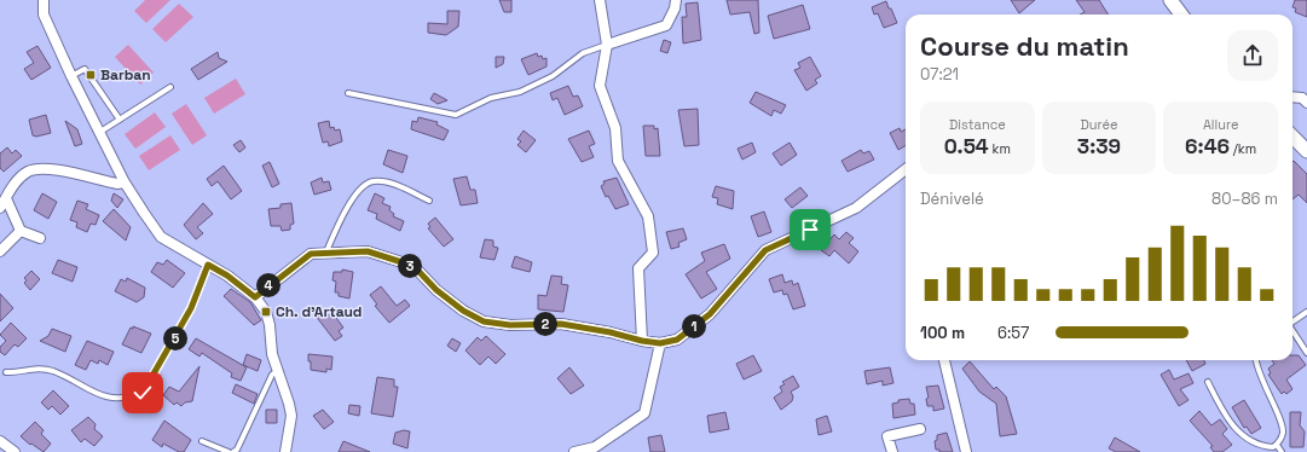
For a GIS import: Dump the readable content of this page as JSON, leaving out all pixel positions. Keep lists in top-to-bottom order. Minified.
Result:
{"places":{"transit":["Barban","Ch. d'Artaud"]},"page":{"heading":["Course du matin","07:21"],"stats":[["Distance","0.54 km"],["Durée","3:39"],["Allure","6:46 /km"]],"chart":["Dénivelé","80–86 m"],"pins":["3","4","2","1","5"],"list":[{"name":"100 m","note":"6:57"}]}}
